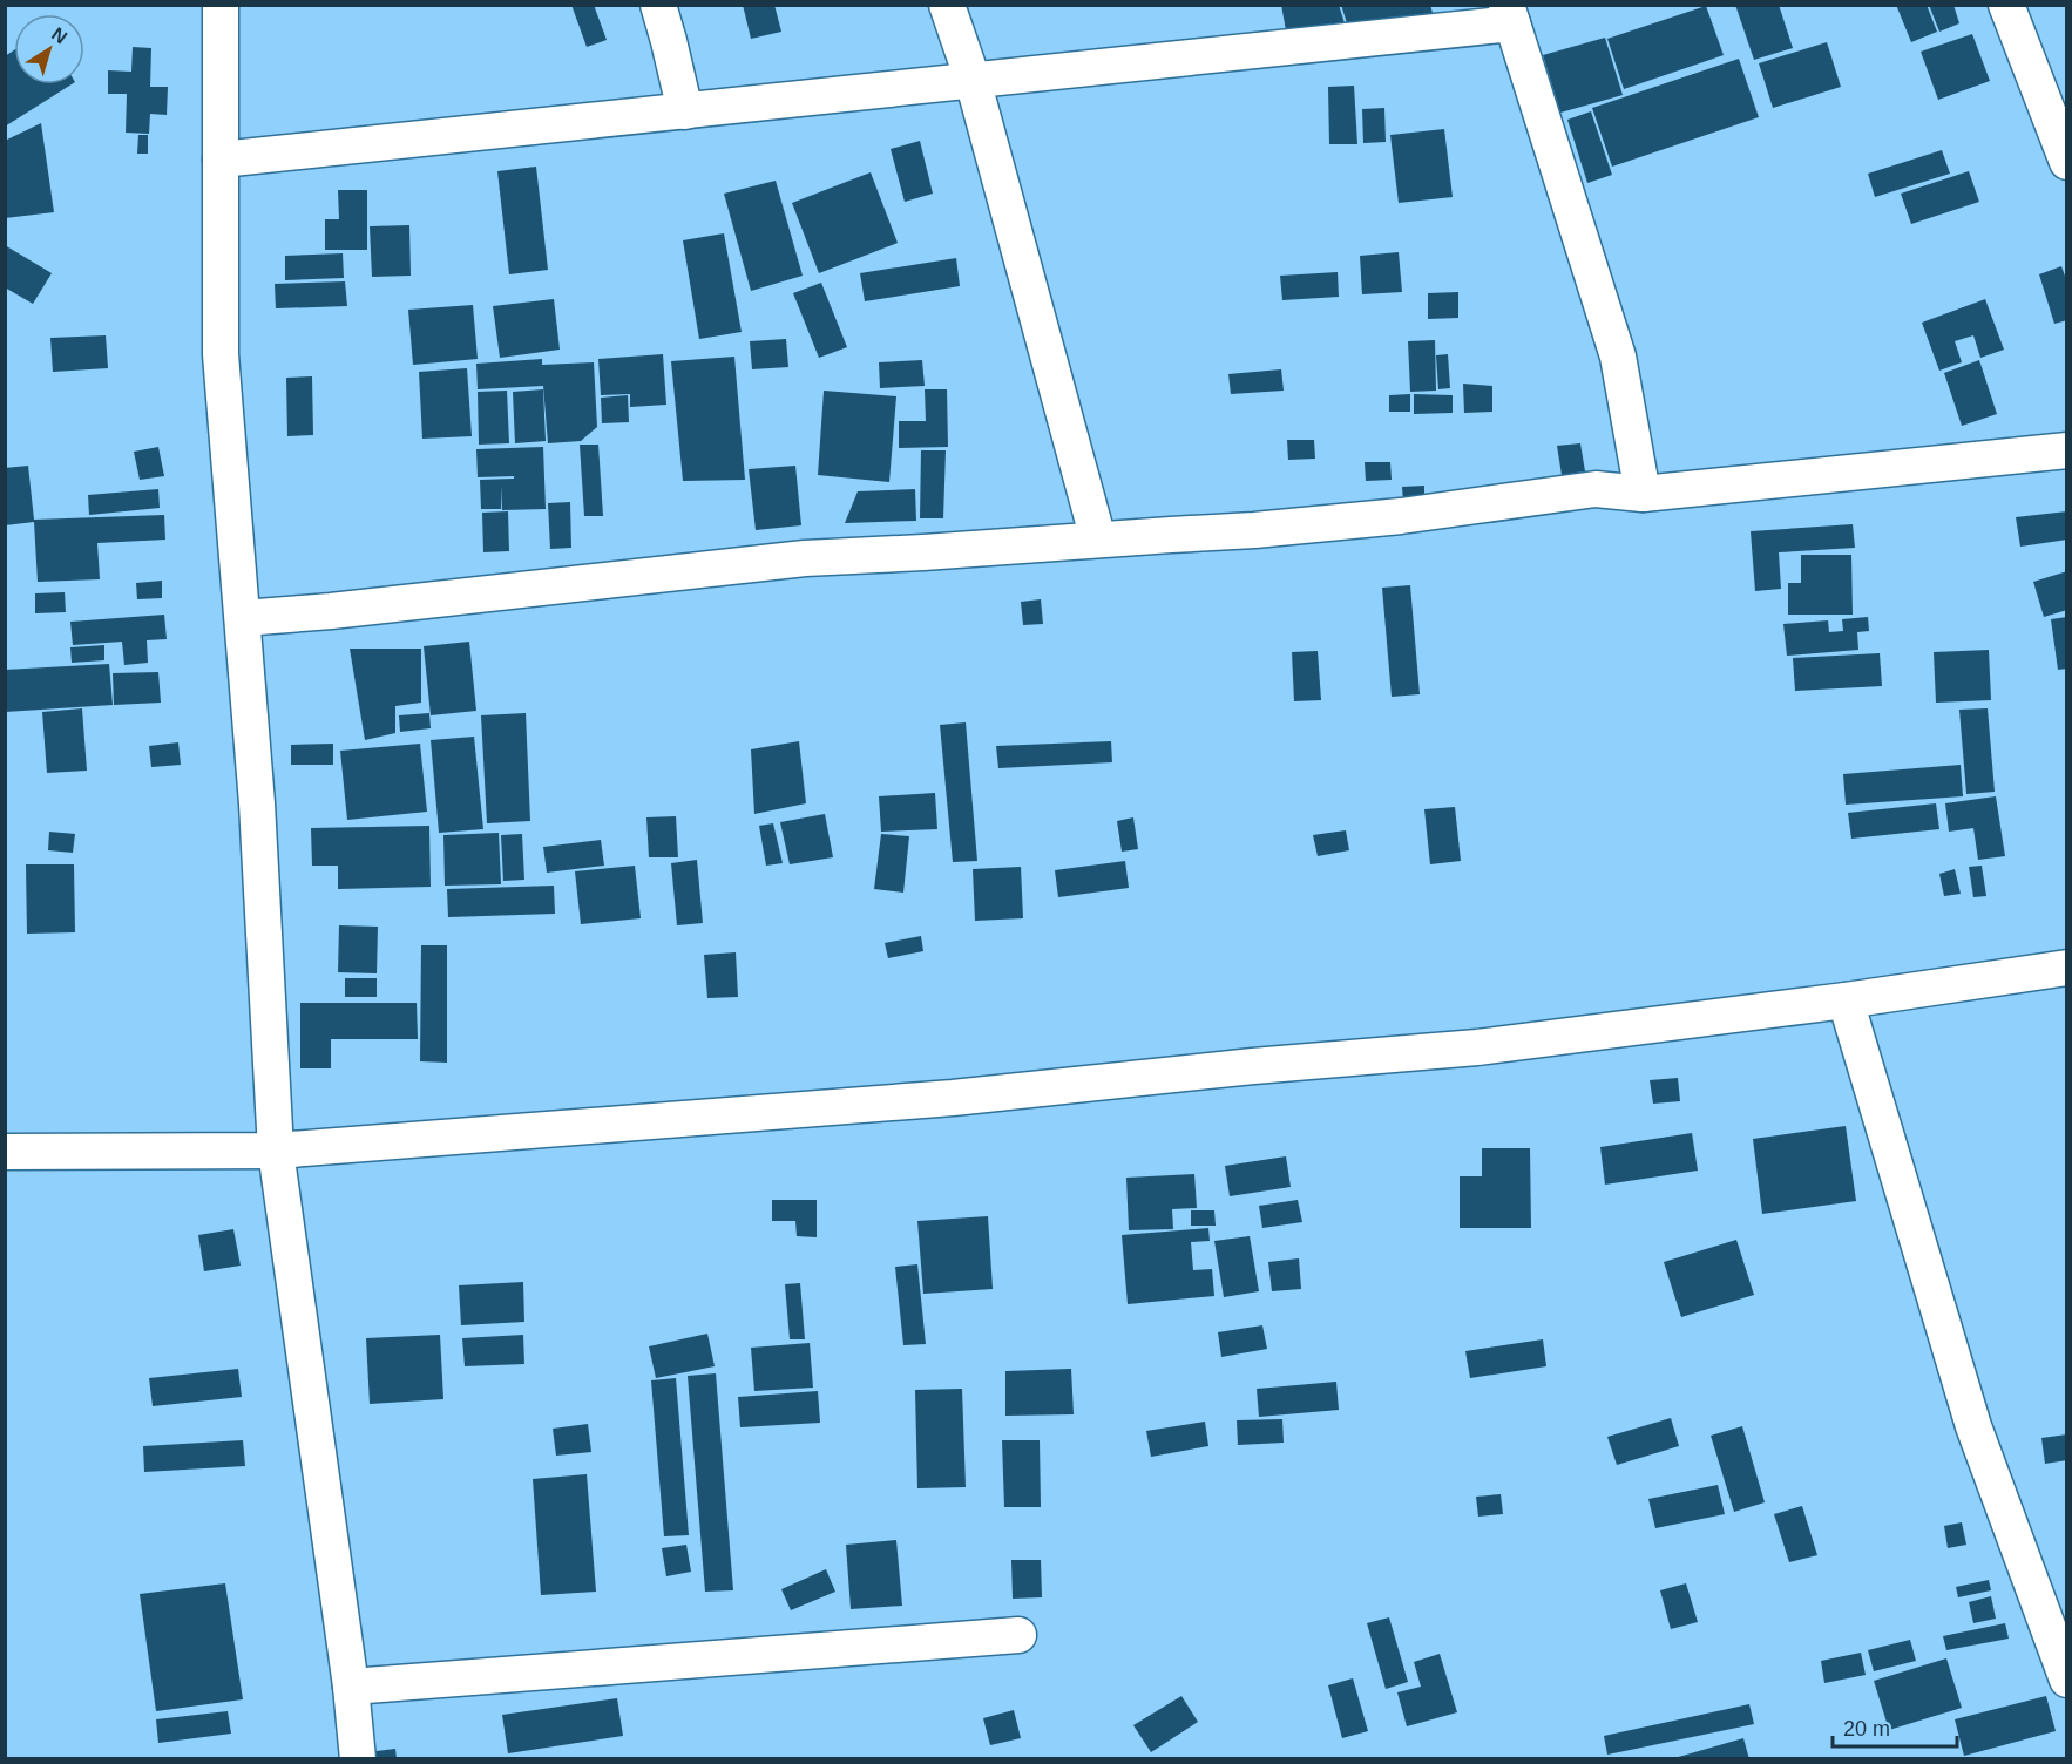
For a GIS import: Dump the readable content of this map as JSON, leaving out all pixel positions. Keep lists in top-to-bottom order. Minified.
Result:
{"scale_bar":"20 m","north":"top right"}
